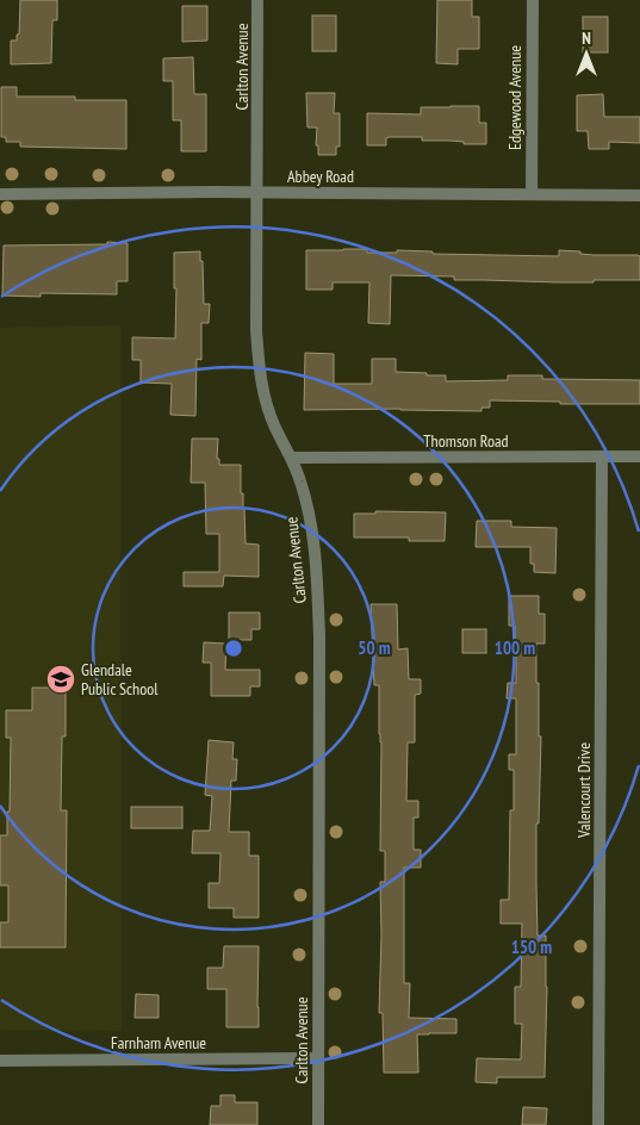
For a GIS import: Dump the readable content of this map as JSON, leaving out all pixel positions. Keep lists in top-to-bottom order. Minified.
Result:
{"streets":{"street":["Carlton Avenue","Edgewood Avenue","Abbey Road","Thomson Road","Valencourt Drive","Farnham Avenue"]},"crossings":[["Carlton Avenue","Abbey Road"],["Carlton Avenue","Thomson Road"],["Carlton Avenue","Farnham Avenue"],["Edgewood Avenue","Abbey Road"],["Thomson Road","Valencourt Drive"]],"places":{"school or university":["Glendale Public School"]},"north":"top","rings":["50 m","100 m","150 m"]}
